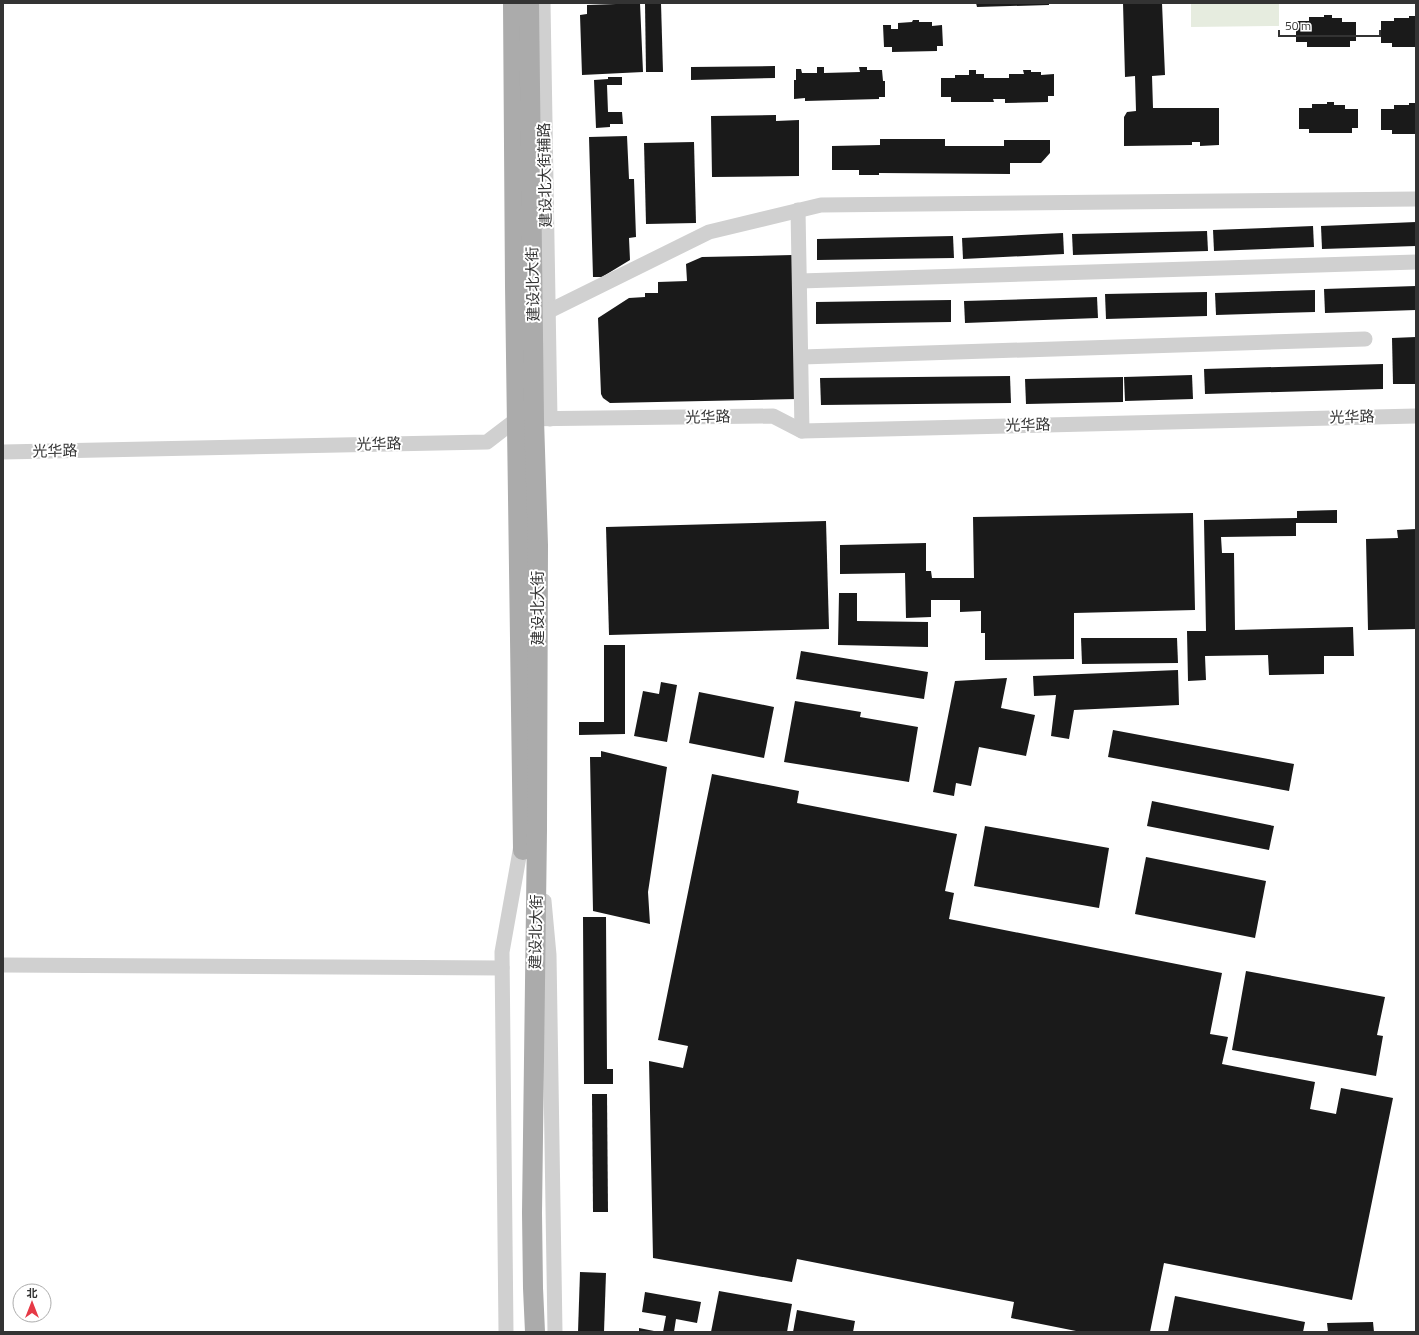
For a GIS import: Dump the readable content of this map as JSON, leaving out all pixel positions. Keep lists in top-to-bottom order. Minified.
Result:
{"streets":{"main road":["建设北大街"],"street":["建设北大街辅路","光华路"]},"crossings":[["建设北大街辅路","建设北大街"],["建设北大街","光华路"]],"scale_bar":"50 m","north":"top"}
